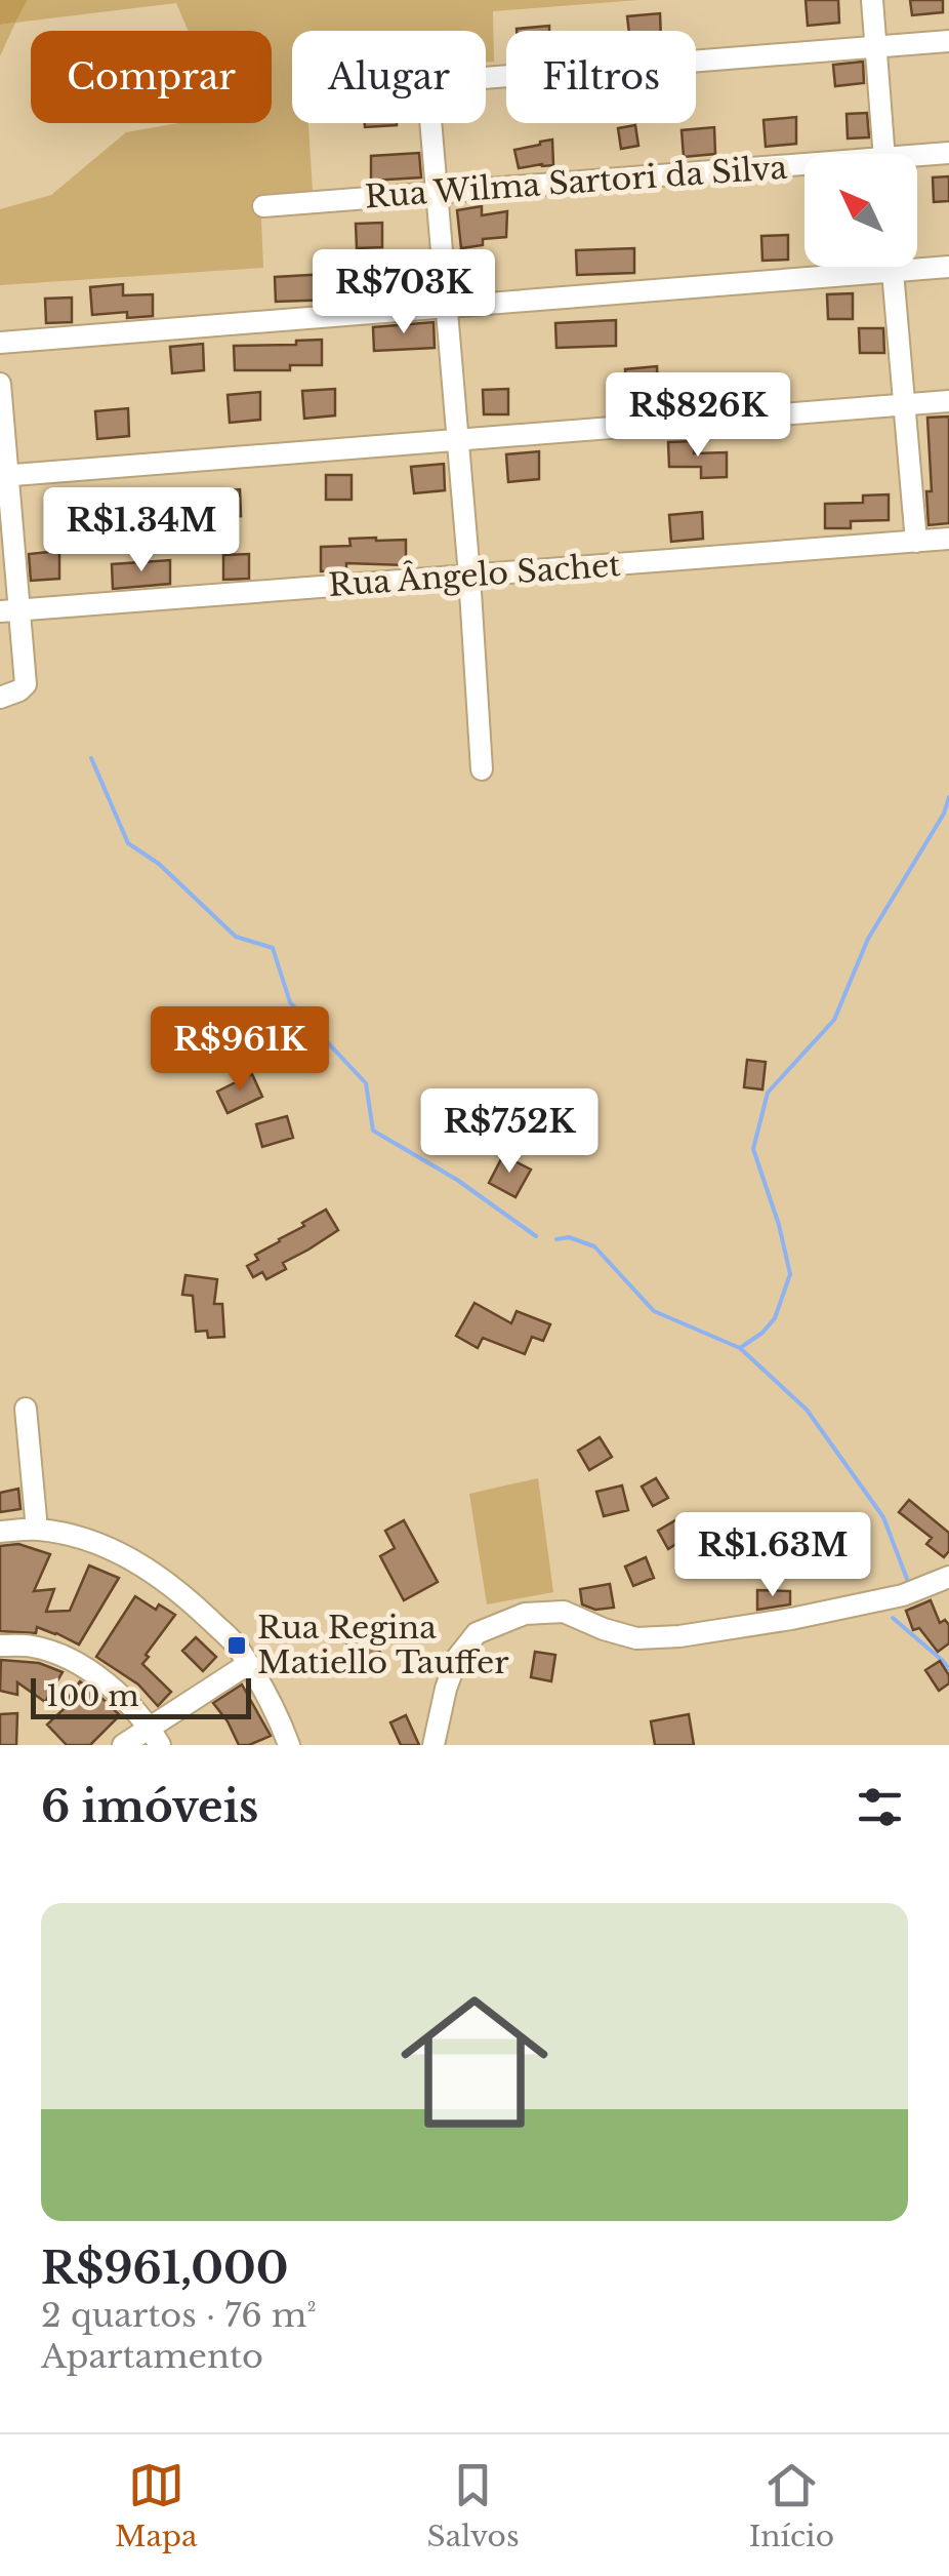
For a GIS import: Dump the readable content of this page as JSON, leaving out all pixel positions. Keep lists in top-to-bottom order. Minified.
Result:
{"streets":{"street":["Rua Wilma Sartori da Silva","Rua Ângelo Sachet"]},"places":{"transit":["Rua Regina Matiello Tauffer"]},"scale_bar":"100 m","north":"top left","page":{"chip":["Comprar","Alugar","Filtros"],"price":["R$703K","R$826K","R$1.34M","R$961K","R$752K","R$1.63M"],"scale":"100 m","heading":"6 imóveis","list":[{"name":"R$961,000","note":"2 quartos · 76 m² · Apartamento"}],"tabs":["Mapa","Salvos","Início"]}}
